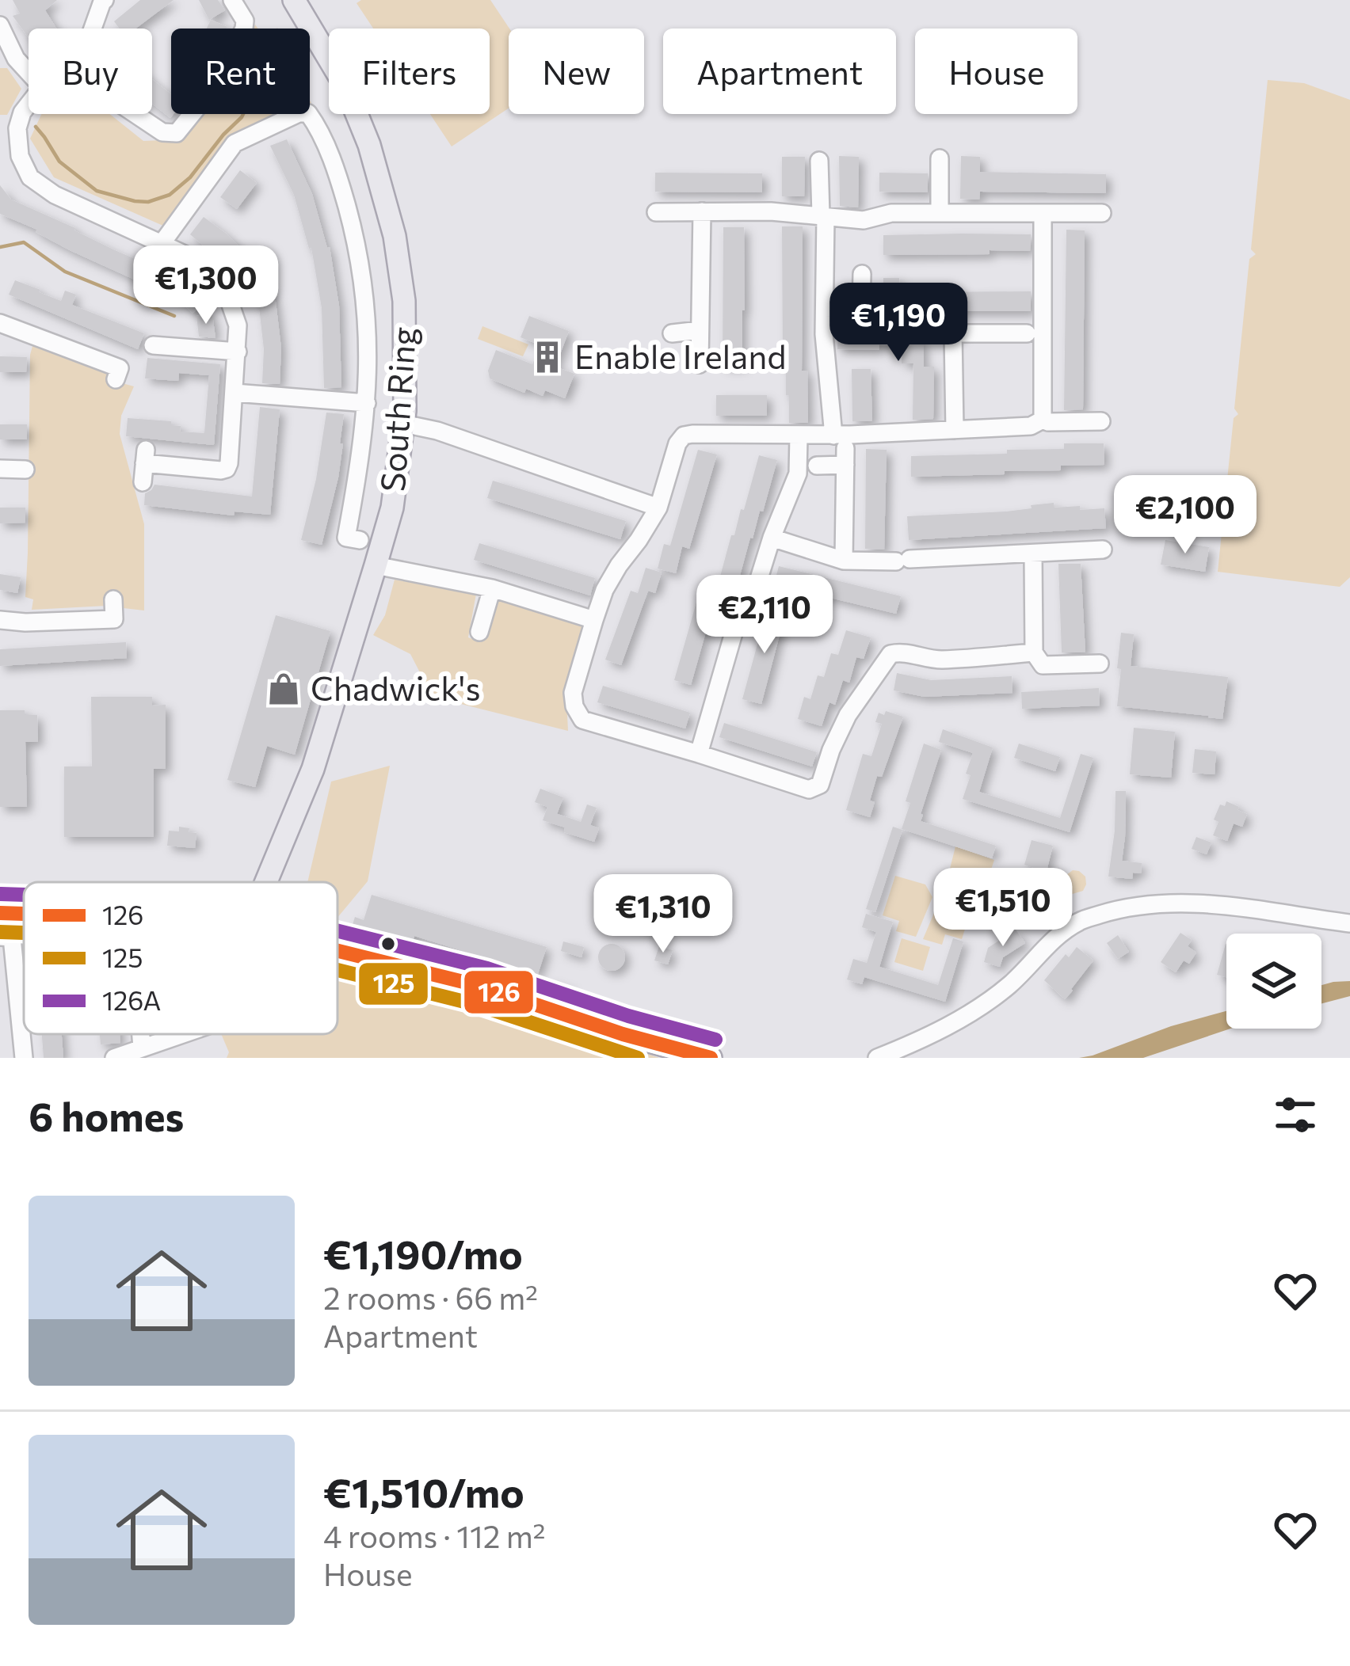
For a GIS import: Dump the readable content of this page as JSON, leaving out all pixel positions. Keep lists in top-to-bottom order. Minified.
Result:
{"streets":{"main road":["South Ring"]},"places":{"building":["Enable Ireland"],"shop":["Chadwick's"]},"lines":["transit line 126A","transit line 126","transit line 125"],"legend":["126","125","126A"],"page":{"chip":["Buy","Rent","Filters","New","Apartment","House"],"price":["€1,300","€1,190","€2,100","€2,110","€1,510","€1,310"],"heading":"6 homes","list":[{"name":"€1,190/mo","note":"2 rooms · 66 m² · Apartment"},{"name":"€1,510/mo","note":"4 rooms · 112 m² · House"}]}}
